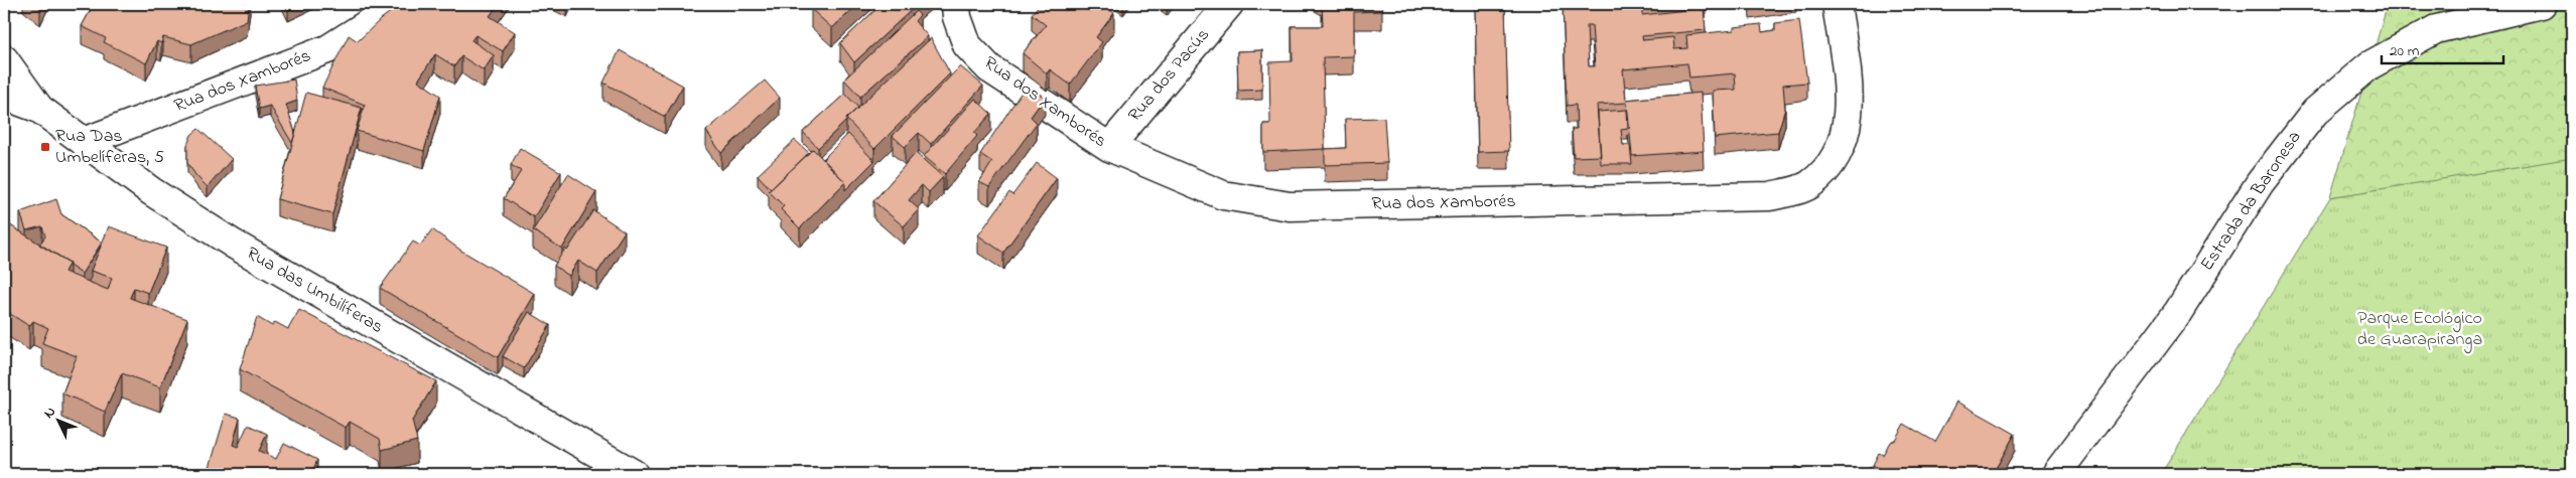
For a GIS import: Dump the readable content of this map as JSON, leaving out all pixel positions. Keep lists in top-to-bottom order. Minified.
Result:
{"streets":{"street":["Rua dos Pacús","Rua dos Xamborés","Estrada da Baronesa","Rua das Umbilíferas"]},"crossings":[["Rua dos Pacús","Rua dos Xamborés"],["Rua dos Xamborés","Rua das Umbilíferas"]],"parks":["Parque Ecológico de Guarapiranga"],"places":{"transit":["Rua Das Umbelíferas, 5"]},"scale_bar":"20 m","north":"top left"}
